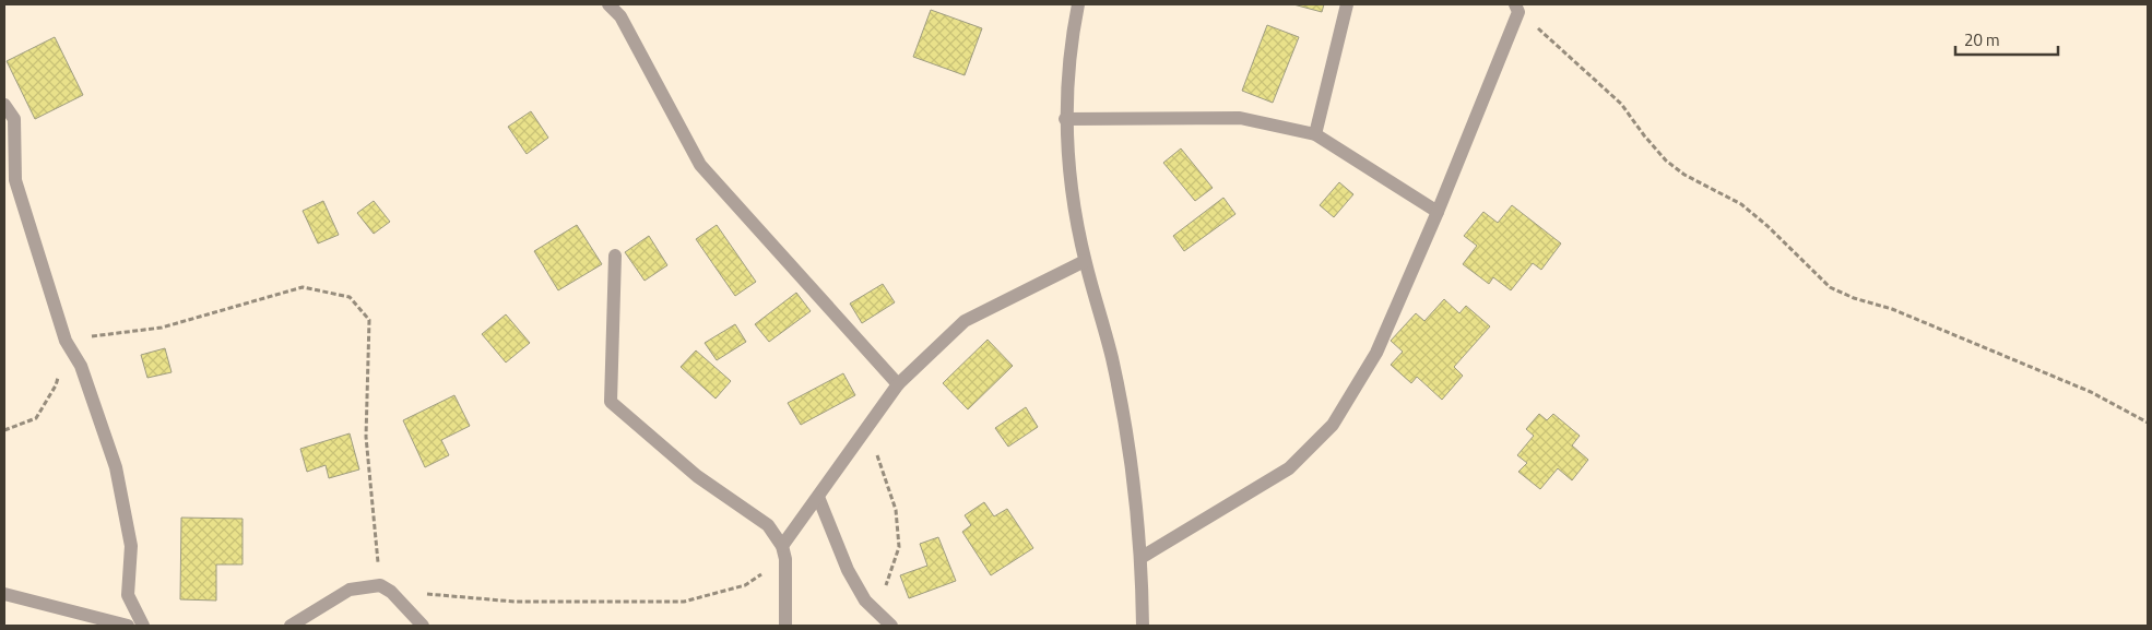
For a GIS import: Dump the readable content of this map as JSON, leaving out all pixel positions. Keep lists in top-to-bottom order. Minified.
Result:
{"scale_bar":"20 m"}
